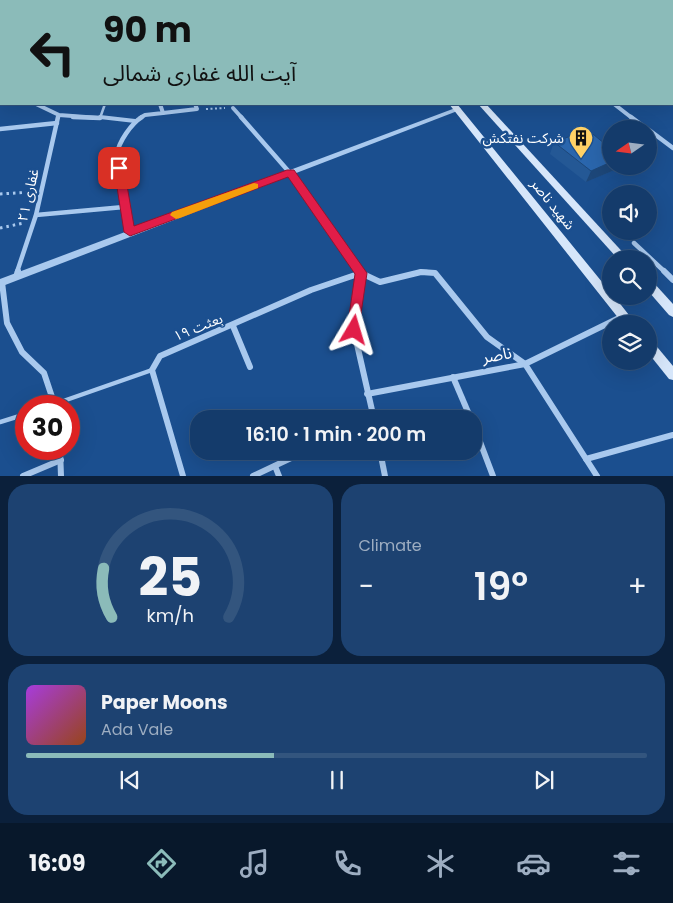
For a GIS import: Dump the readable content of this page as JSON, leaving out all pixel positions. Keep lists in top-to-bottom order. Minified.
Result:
{"streets":{"main road":["شهید ناصر"],"street":["غفاری ۲۱","بعثت ۱۹","ناصر"]},"places":{"building":["شرکت نفتکش"]},"north":"left","page":{"turn":["90 m","آیت الله غفاری شمالی"],"limit":"30","trip":"16:10 · 1 min · 200 m","tile":"Climate","heat":["−","19°","+"],"song":["Paper Moons","Ada Vale"],"tabs":"16:09","gauge":["25","km/h"]}}
